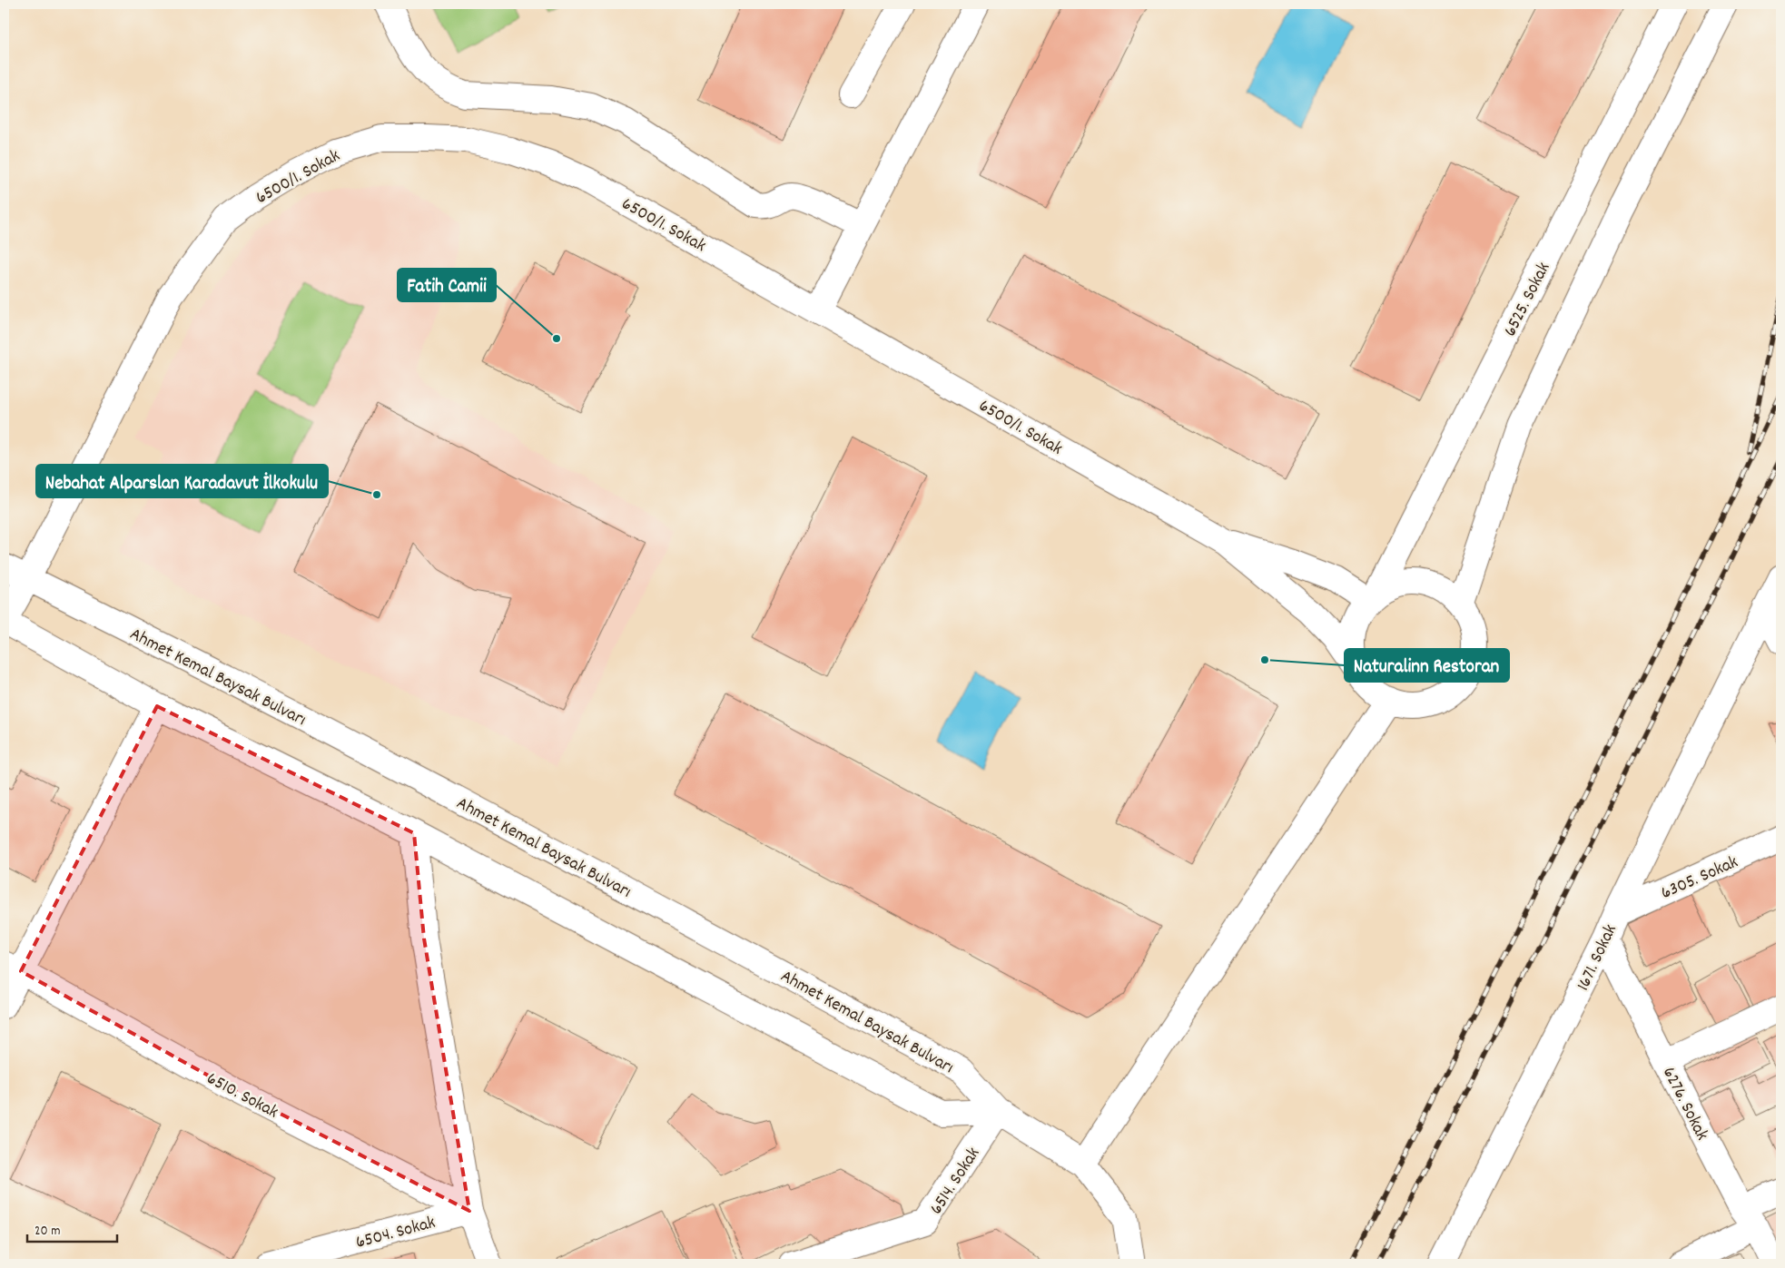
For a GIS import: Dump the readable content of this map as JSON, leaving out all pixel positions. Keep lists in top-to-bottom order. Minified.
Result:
{"streets":{"street":["6500/1. Sokak","6525. Sokak","Ahmet Kemal Baysak Bulvarı","6305. Sokak","1671. Sokak","6510. Sokak","6276. Sokak","6514. Sokak","6504. Sokak"]},"crossings":[["6500/1. Sokak","Ahmet Kemal Baysak Bulvarı"],["Ahmet Kemal Baysak Bulvarı","6514. Sokak"],["6305. Sokak","1671. Sokak"],["1671. Sokak","6276. Sokak"],["6510. Sokak","6504. Sokak"]],"places":["Fatih Camii","Nebahat Alparslan Karadavut İlkokulu","Naturalinn Restoran"],"scale_bar":"20 m"}
